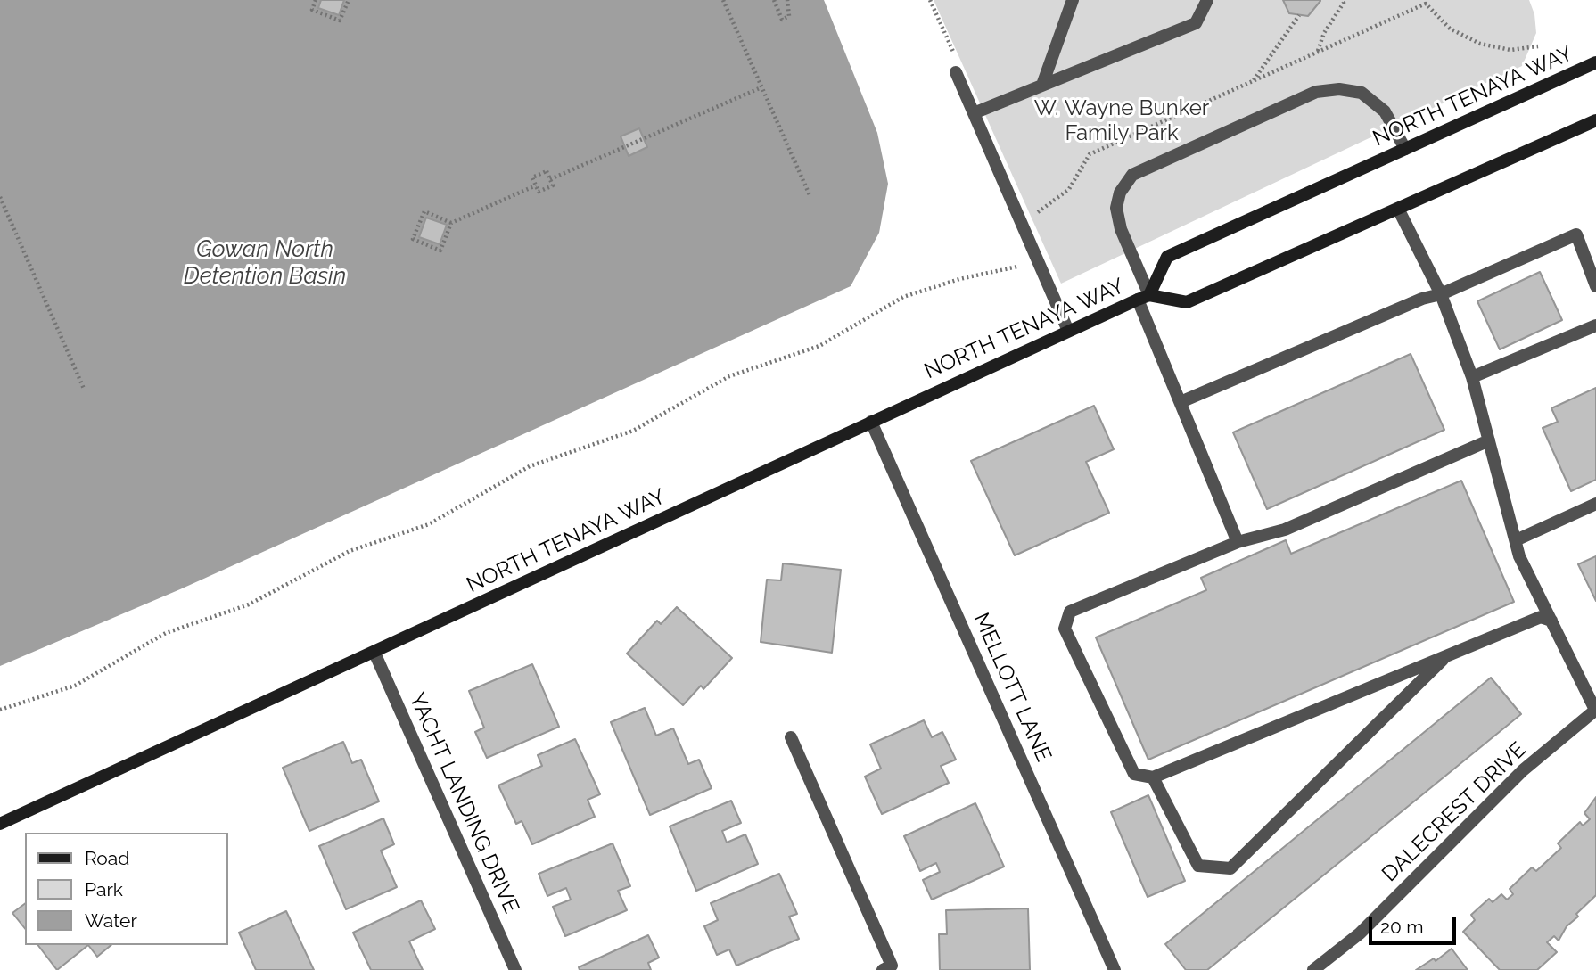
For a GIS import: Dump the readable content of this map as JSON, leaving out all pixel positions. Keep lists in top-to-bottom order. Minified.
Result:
{"streets":{"main road":["NORTH TENAYA WAY"],"street":["MELLOTT LANE","YACHT LANDING DRIVE","DALECREST DRIVE"]},"crossings":[["NORTH TENAYA WAY","MELLOTT LANE"],["NORTH TENAYA WAY","YACHT LANDING DRIVE"]],"water":["Gowan North Detention Basin"],"parks":["W. Wayne Bunker Family Park"],"legend":["Road","Park","Water"],"scale_bar":"20 m"}
